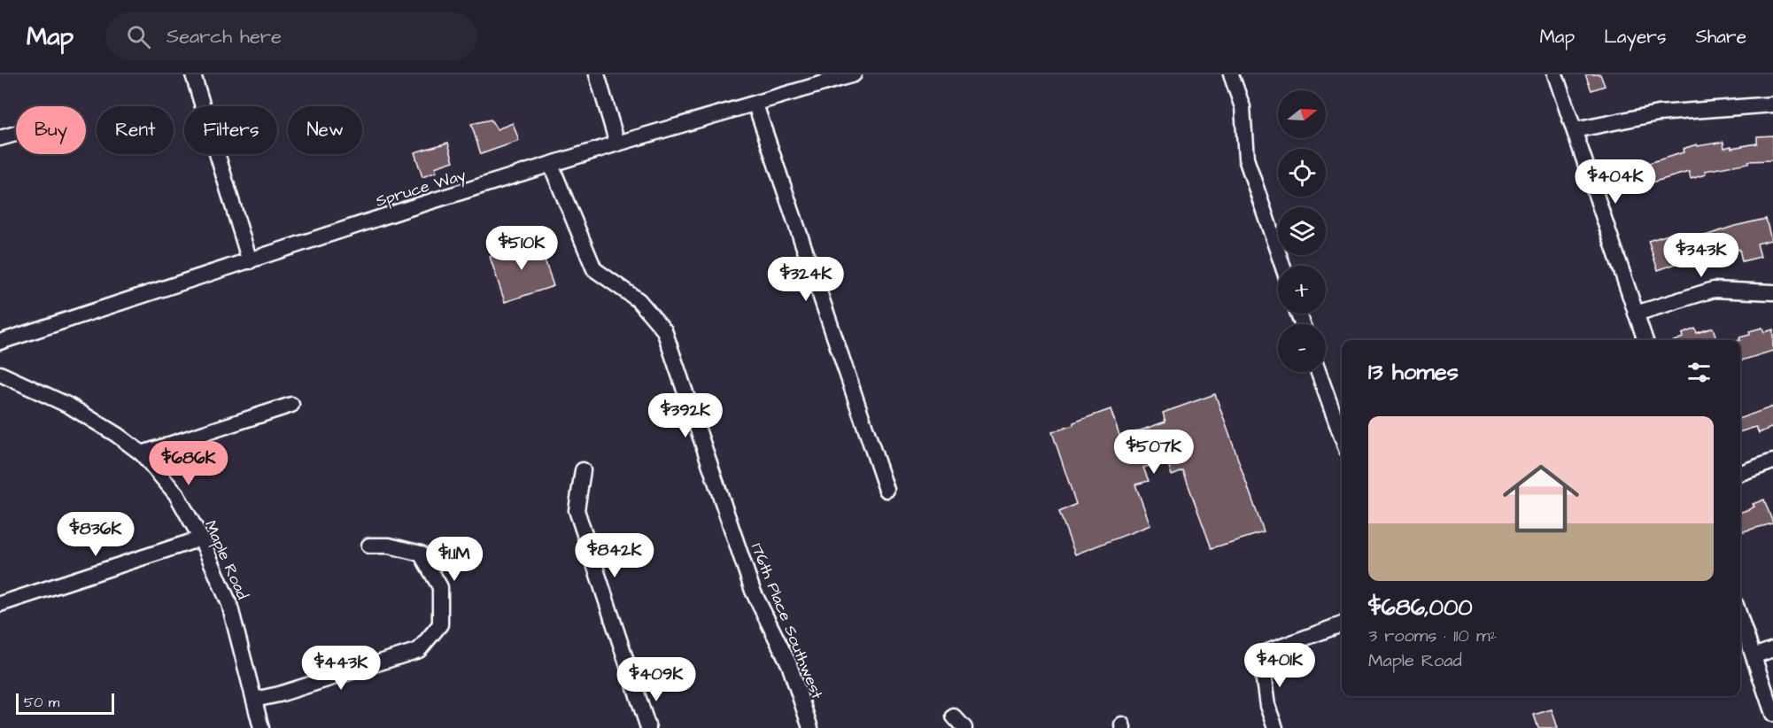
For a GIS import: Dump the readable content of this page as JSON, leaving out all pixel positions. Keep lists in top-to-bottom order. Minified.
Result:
{"streets":{"street":["Spruce Way","Maple Road","176th Place Southwest"]},"crossings":[["Spruce Way","176th Place Southwest"]],"scale_bar":"50 m","north":"right","page":{"header":"Map","search":"Search here","nav":["Map","Layers","Share"],"map_buttons":["+","−"],"chip":["Buy","Rent","Filters","New"],"price":["$404K","$510K","$343K","$324K","$392K","$507K","$686K","$836K","$842K","$1.1M","$401K","$443K","$409K"],"heading":"13 homes","list":[{"name":"$686,000","note":"3 rooms · 110 m² · Maple Road"}],"scale":"50 m"}}
